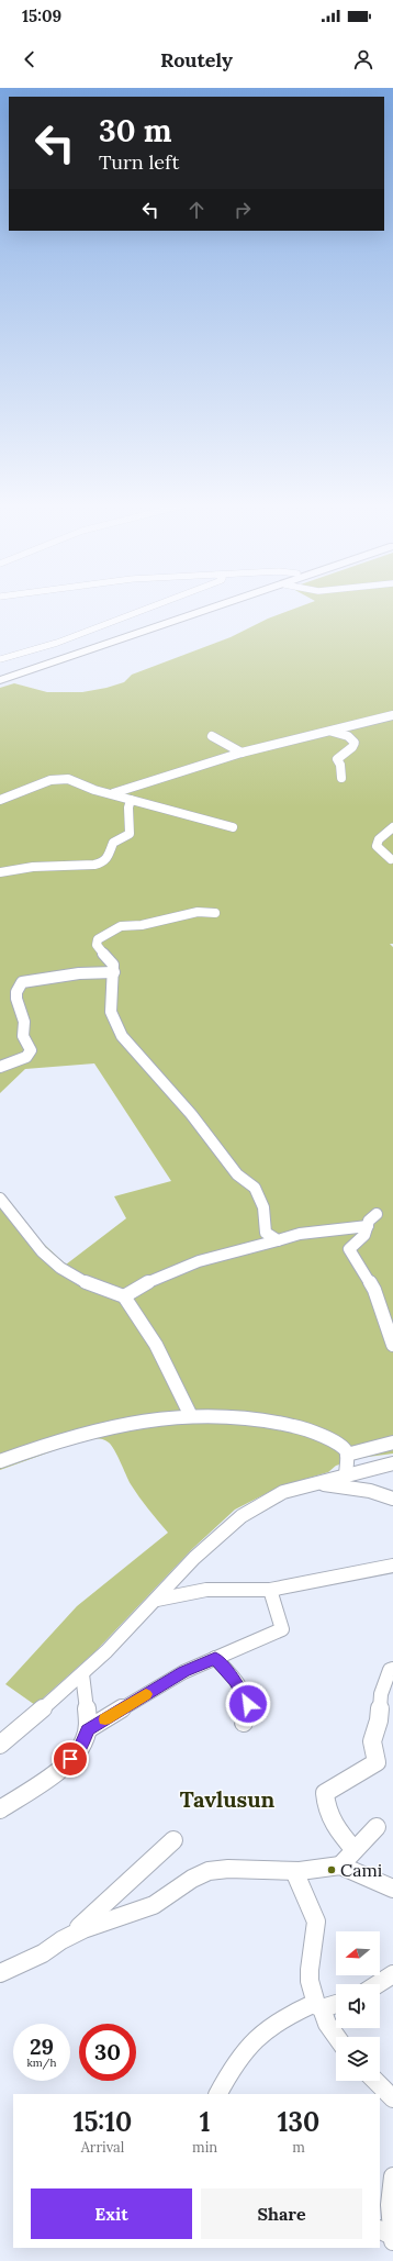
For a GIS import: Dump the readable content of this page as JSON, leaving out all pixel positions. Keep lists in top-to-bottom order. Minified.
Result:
{"districts":["Tavlusun"],"places":["Cami"],"north":"left","page":{"status":"15:09","header":"Routely","turn":["30 m","Turn left"],"speed":"29 km/h","limit":"30","eta":["15:10","Arrival","1","min","130","m"],"buttons":["Exit","Share"]}}
